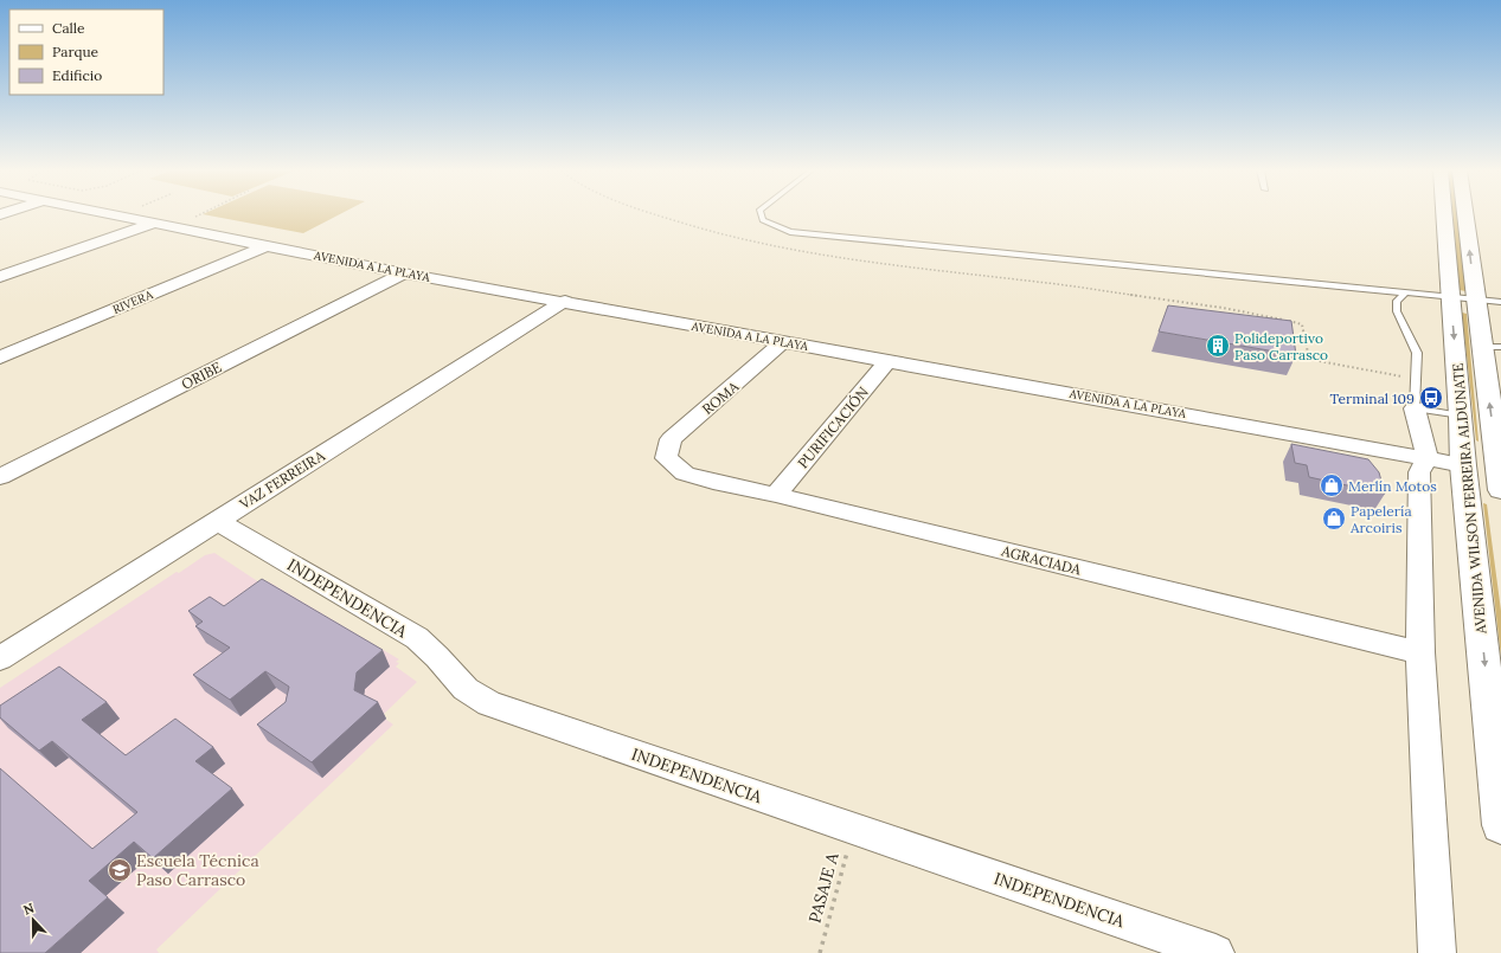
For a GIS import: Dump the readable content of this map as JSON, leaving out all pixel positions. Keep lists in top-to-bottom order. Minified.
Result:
{"streets":{"main road":["AVENIDA A LA PLAYA","AVENIDA WILSON FERREIRA ALDUNATE"],"street":["RIVERA","ORIBE","ROMA","PURIFICACIÓN","VAZ FERREIRA","AGRACIADA","INDEPENDENCIA"],"path":["PASAJE A"]},"crossings":[["AVENIDA A LA PLAYA","RIVERA"],["AVENIDA A LA PLAYA","ORIBE"],["AVENIDA A LA PLAYA","ROMA"],["AVENIDA A LA PLAYA","PURIFICACIÓN"],["AVENIDA A LA PLAYA","VAZ FERREIRA"],["AVENIDA A LA PLAYA","AVENIDA WILSON FERREIRA ALDUNATE"],["ROMA","AGRACIADA"],["PURIFICACIÓN","AGRACIADA"],["VAZ FERREIRA","INDEPENDENCIA"],["INDEPENDENCIA","PASAJE A"]],"places":{"building":["Polideportivo Paso Carrasco"],"bus stop":["Terminal 109"],"shop":["Merlín Motos","Papelería Arcoiris"],"school or university":["Escuela Técnica Paso Carrasco"]},"legend":["Calle","Parque","Edificio"],"north":"top"}
